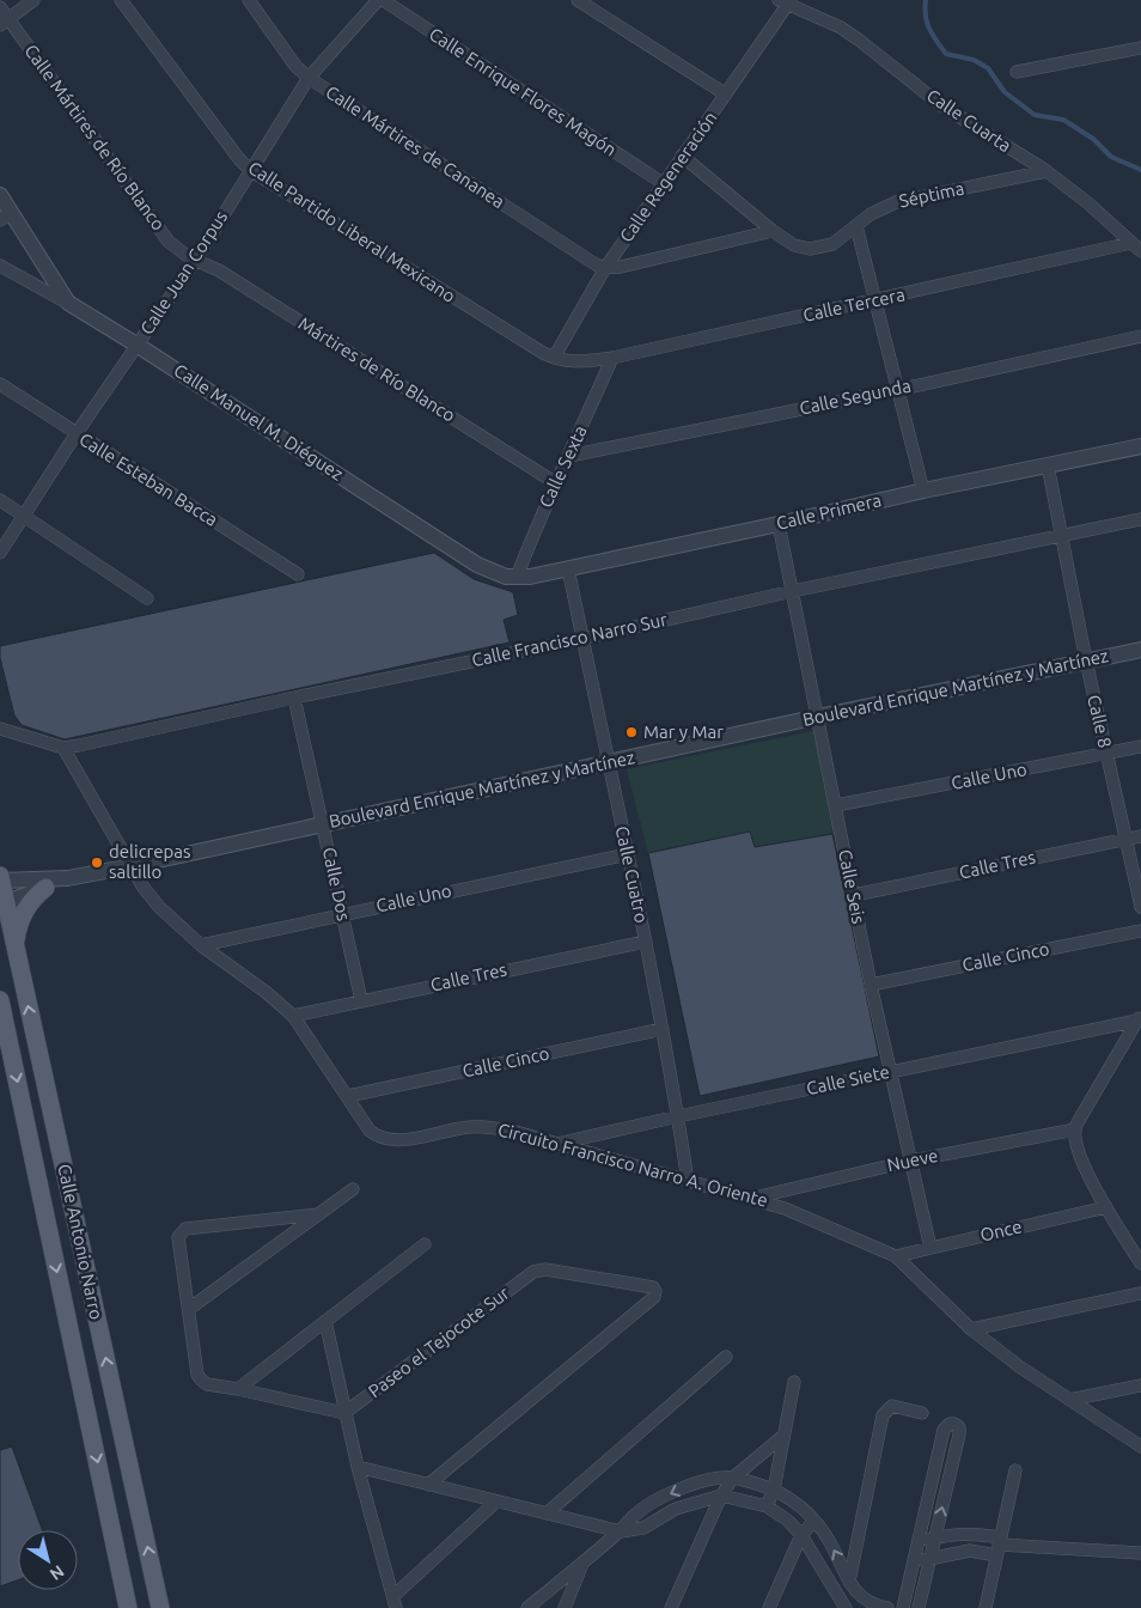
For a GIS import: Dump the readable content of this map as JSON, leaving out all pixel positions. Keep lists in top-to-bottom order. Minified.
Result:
{"streets":{"main road":["Calle Antonio Narro"],"street":["Calle Enrique Flores Magón","Calle Cuarta","Calle Mártires de Río Blanco","Calle Mártires de Cananea","Calle Regeneración","Séptima","Calle Partido Liberal Mexicano","Calle Juan Corpus","Calle Tercera","Mártires de Río Blanco","Calle Segunda","Calle Manuel M. Diéguez","Calle Sexta","Calle Esteban Bacca","Calle Primera","Calle Francisco Narro Sur","Boulevard Enrique Martínez y Martínez","Calle 8","Calle Uno","Calle Tres","Calle Cuatro","Calle Dos","Calle Seis","Calle Cinco","Calle Siete","Nueve","Circuito Francisco Narro A. Oriente","Once","Paseo el Tejocote Sur"]},"crossings":[["Calle Enrique Flores Magón","Calle Regeneración"],["Calle Cuarta","Calle Regeneración"],["Calle Cuarta","Séptima"],["Calle Cuarta","Calle Tercera"],["Calle Mártires de Río Blanco","Calle Juan Corpus"],["Calle Mártires de Río Blanco","Mártires de Río Blanco"],["Calle Mártires de Cananea","Calle Regeneración"],["Calle Mártires de Cananea","Calle Juan Corpus"],["Calle Regeneración","Séptima"],["Calle Regeneración","Calle Partido Liberal Mexicano"],["Calle Partido Liberal Mexicano","Calle Juan Corpus"],["Calle Partido Liberal Mexicano","Calle Tercera"],["Calle Juan Corpus","Mártires de Río Blanco"],["Calle Juan Corpus","Calle Manuel M. Diéguez"],["Calle Juan Corpus","Calle Esteban Bacca"],["Calle Tercera","Calle Sexta"],["Mártires de Río Blanco","Calle Sexta"],["Calle Segunda","Calle Sexta"],["Calle Manuel M. Diéguez","Calle Sexta"],["Calle Manuel M. Diéguez","Calle Primera"],["Calle Sexta","Calle Primera"],["Calle Primera","Calle 8"],["Calle Primera","Calle Cuatro"],["Calle Primera","Calle Seis"],["Calle Francisco Narro Sur","Calle 8"],["Calle Francisco Narro Sur","Calle Cuatro"],["Calle Francisco Narro Sur","Calle Dos"],["Calle Francisco Narro Sur","Calle Seis"],["Calle Francisco Narro Sur","Circuito Francisco Narro A. Oriente"],["Boulevard Enrique Martínez y Martínez","Calle 8"],["Boulevard Enrique Martínez y Martínez","Calle Cuatro"],["Boulevard Enrique Martínez y Martínez","Calle Dos"],["Boulevard Enrique Martínez y Martínez","Calle Seis"],["Boulevard Enrique Martínez y Martínez","Circuito Francisco Narro A. Oriente"],["Boulevard Enrique Martínez y Martínez","Calle Antonio Narro"],["Calle 8","Calle Uno"],["Calle 8","Calle Tres"],["Calle Uno","Calle Cuatro"],["Calle Uno","Calle Dos"],["Calle Uno","Calle Seis"],["Calle Uno","Circuito Francisco Narro A. Oriente"],["Calle Tres","Calle Cuatro"],["Calle Tres","Calle Dos"],["Calle Tres","Calle Seis"],["Calle Tres","Circuito Francisco Narro A. Oriente"],["Calle Cuatro","Calle Cinco"],["Calle Cuatro","Calle Siete"],["Calle Cuatro","Circuito Francisco Narro A. Oriente"],["Calle Seis","Calle Cinco"],["Calle Seis","Calle Siete"],["Calle Seis","Nueve"],["Calle Seis","Once"],["Calle Cinco","Circuito Francisco Narro A. Oriente"],["Calle Siete","Circuito Francisco Narro A. Oriente"],["Nueve","Circuito Francisco Narro A. Oriente"],["Circuito Francisco Narro A. Oriente","Once"]],"places":["Mar y Mar","delicrepas saltillo"],"north":"bottom right"}
